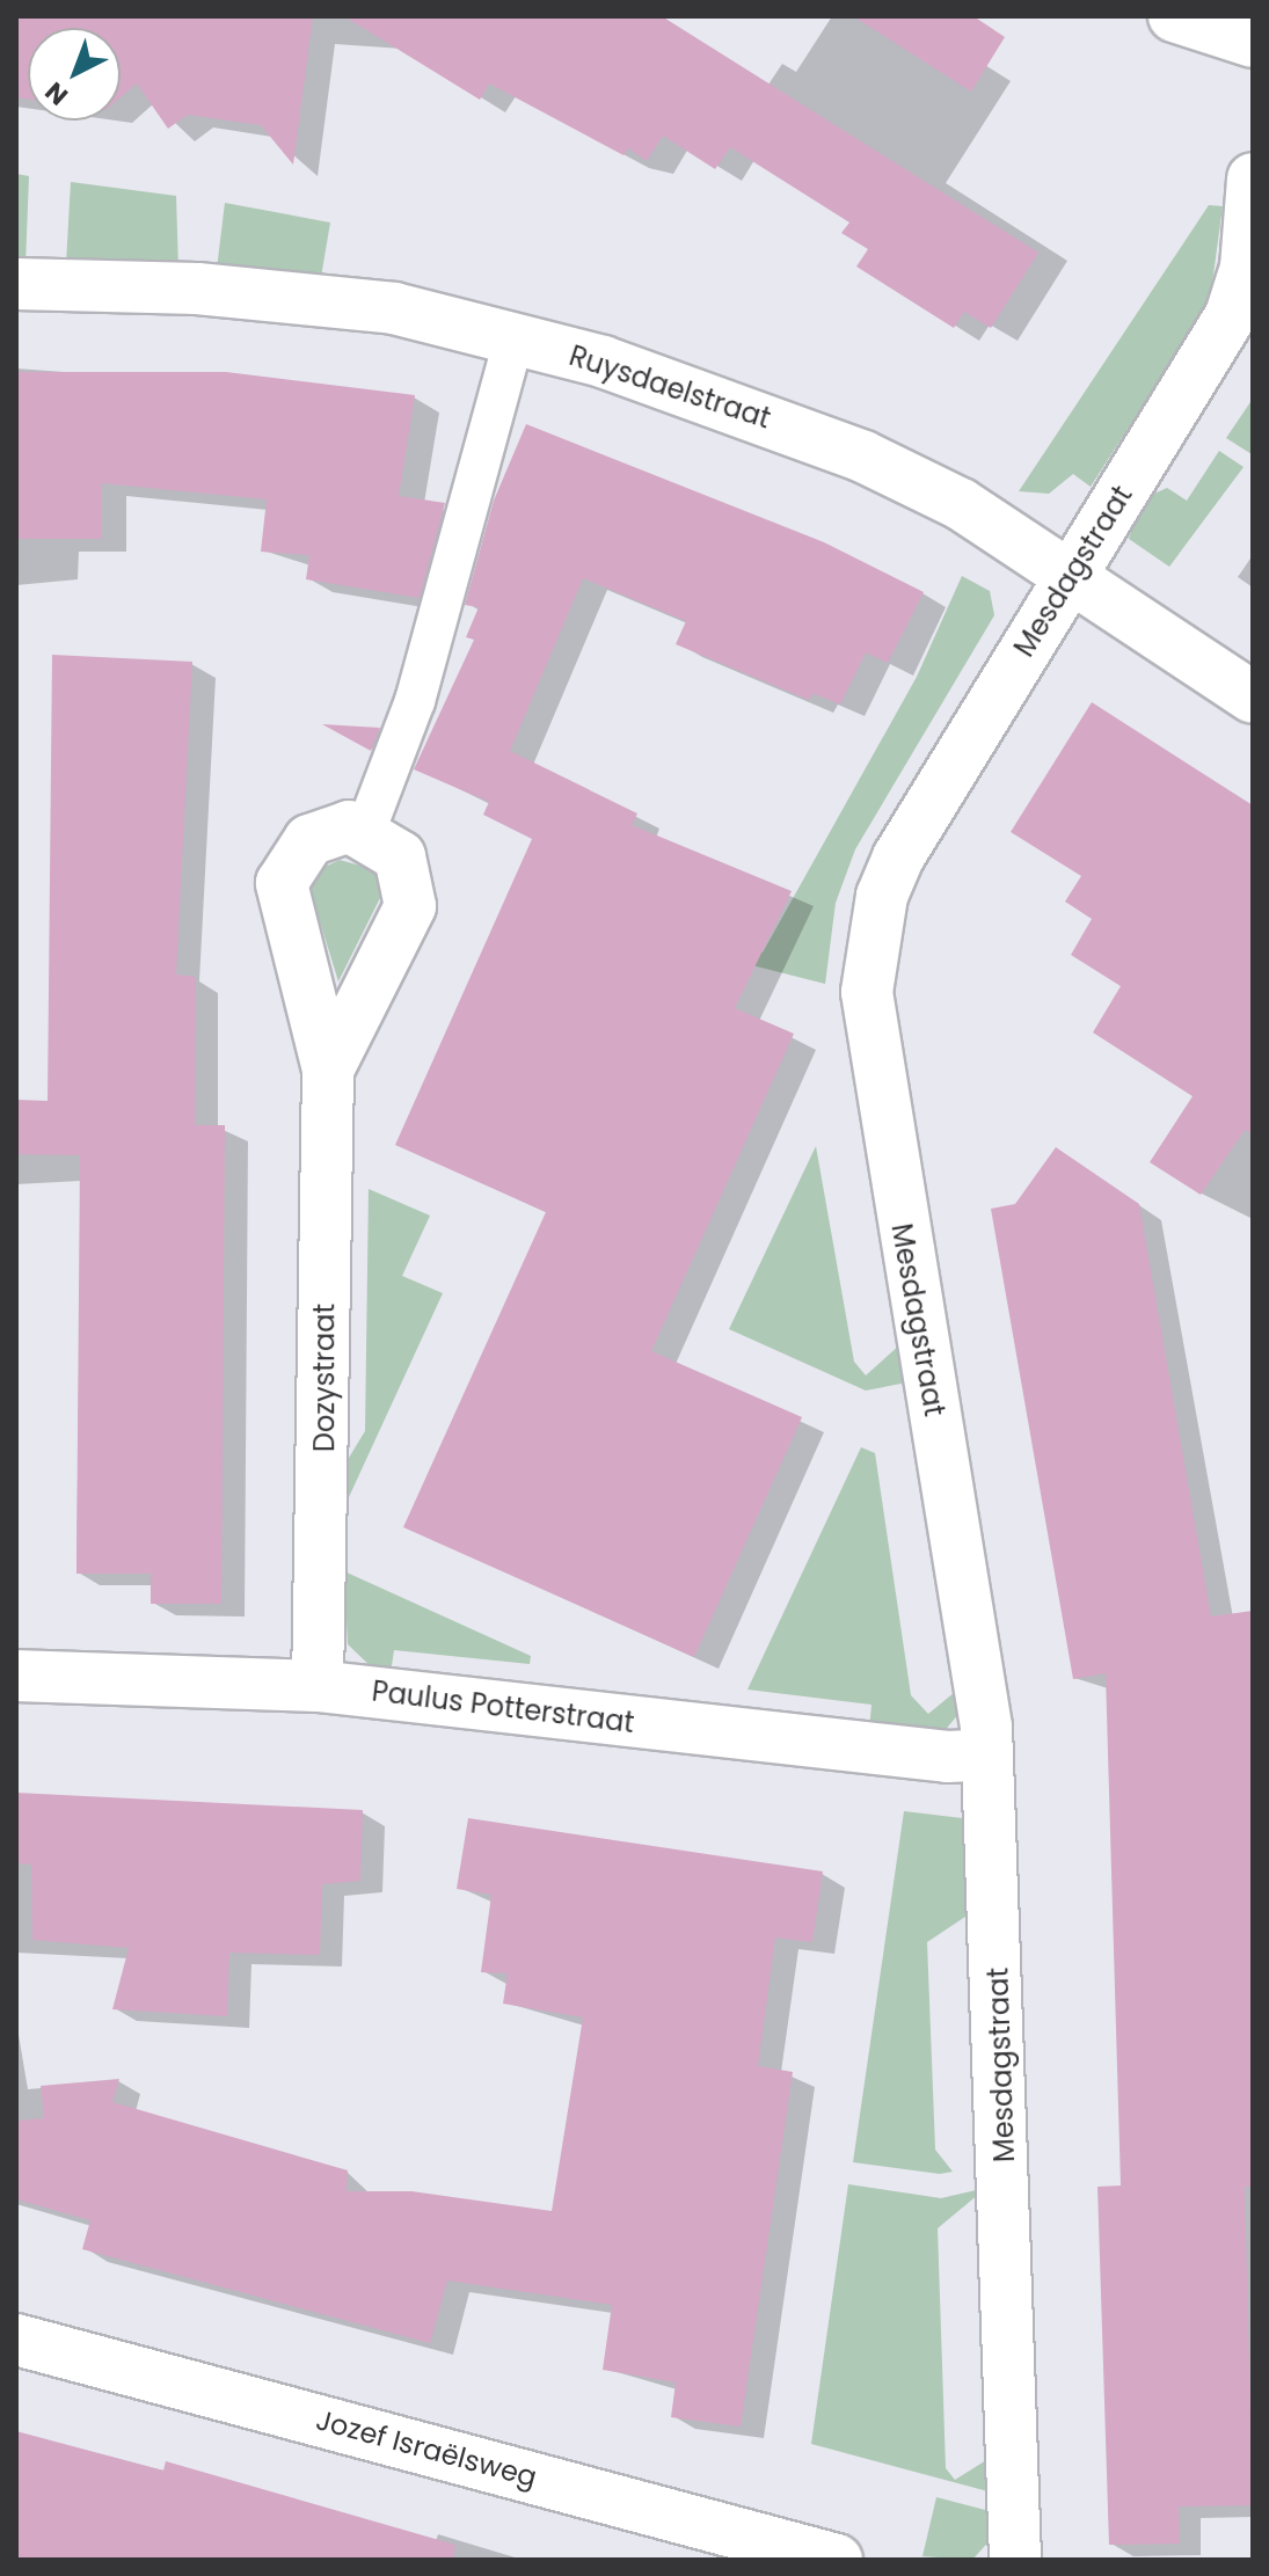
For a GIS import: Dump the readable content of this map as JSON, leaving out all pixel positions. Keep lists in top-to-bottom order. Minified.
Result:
{"streets":{"street":["Ruysdaelstraat","Mesdagstraat","Dozystraat","Paulus Potterstraat","Jozef Israëlsweg"]},"crossings":[["Ruysdaelstraat","Mesdagstraat"],["Mesdagstraat","Paulus Potterstraat"],["Dozystraat","Paulus Potterstraat"]],"north":"bottom left"}
